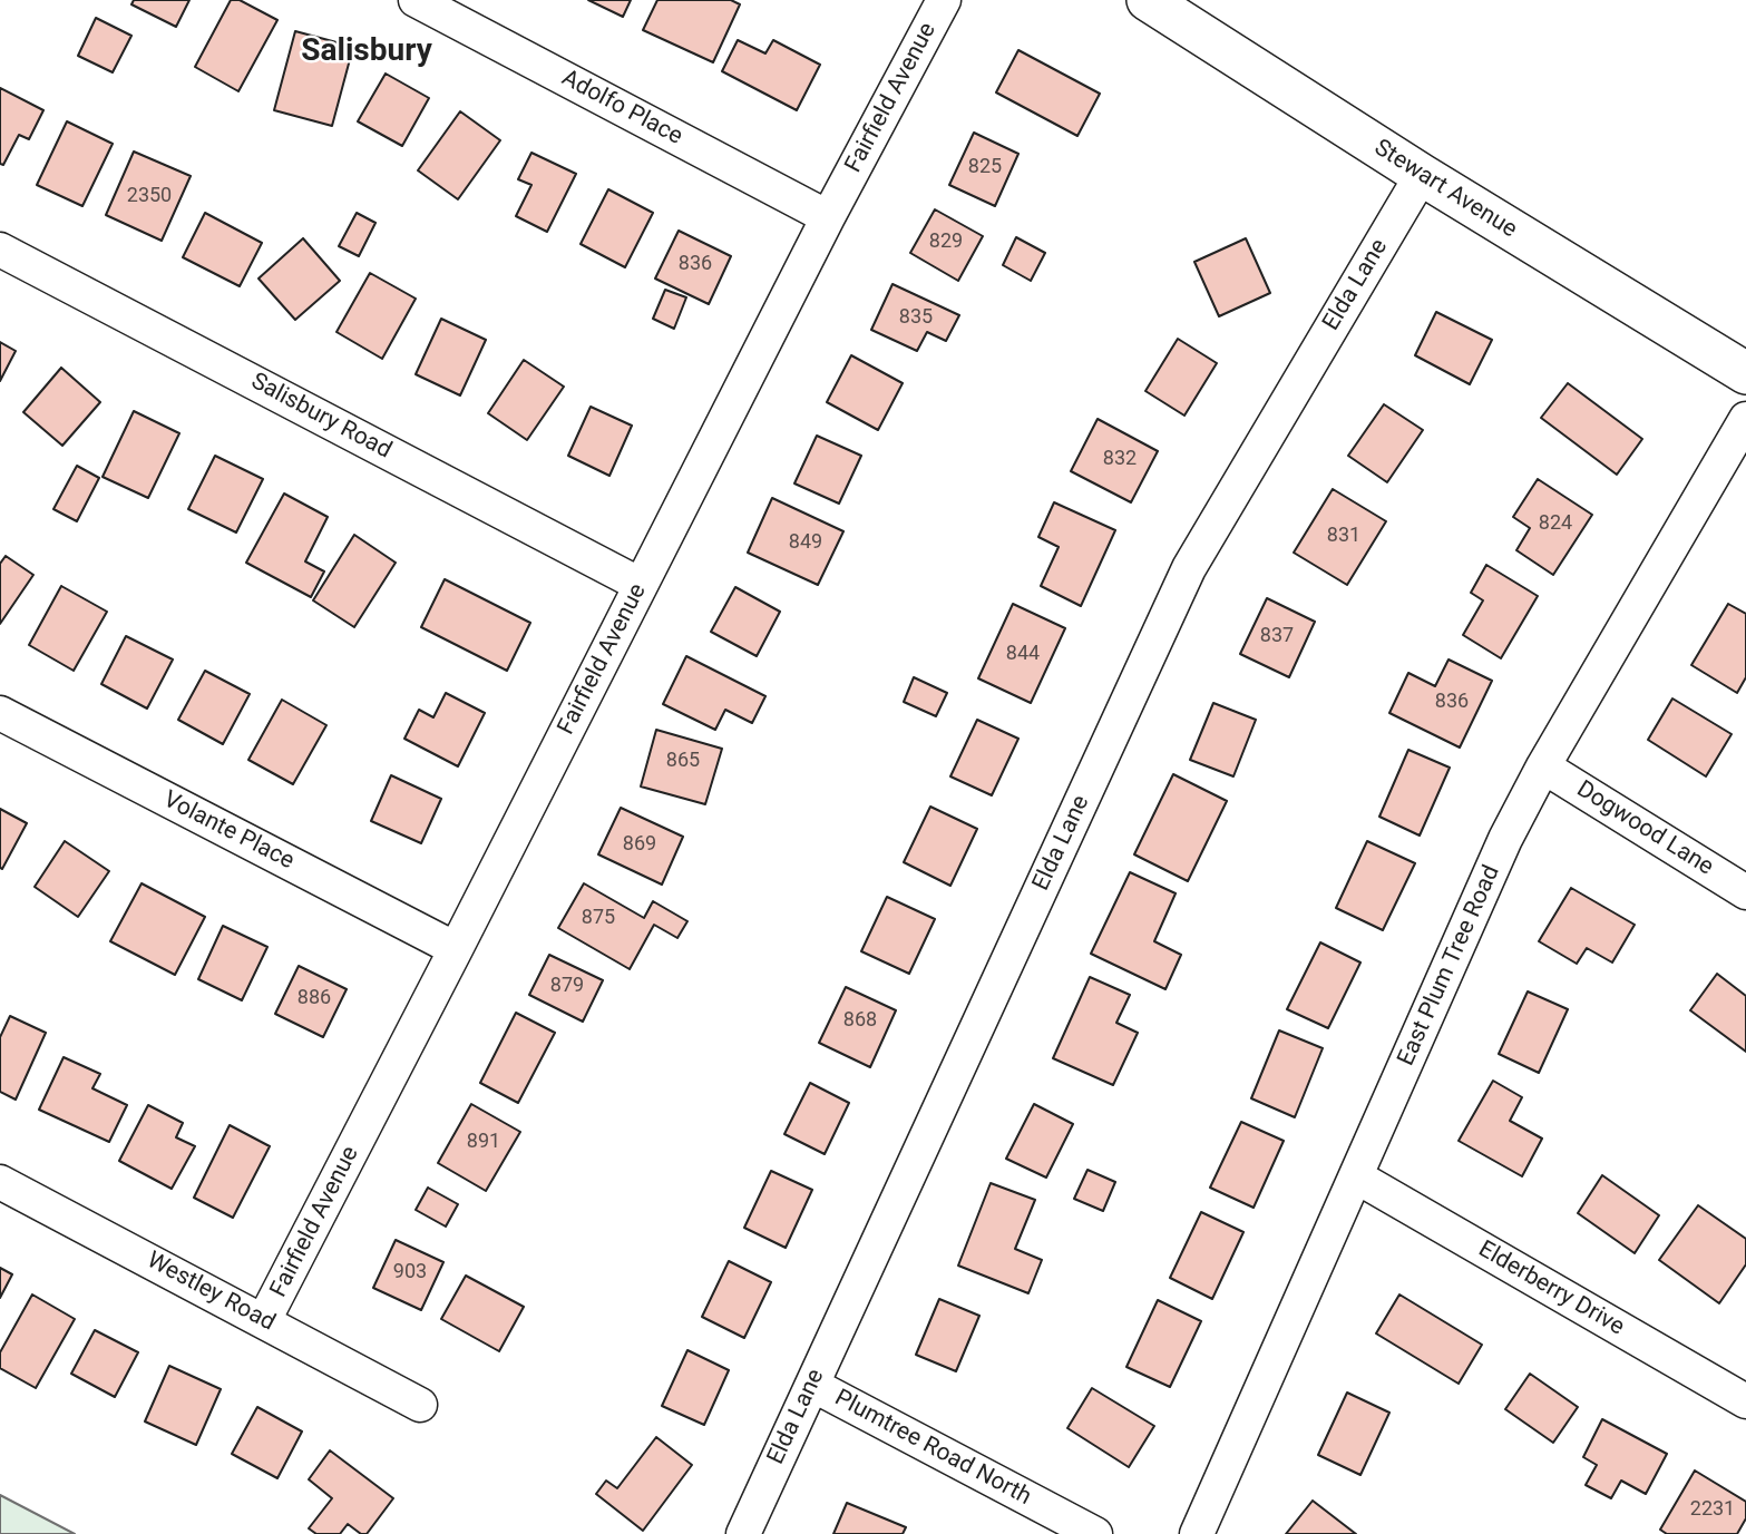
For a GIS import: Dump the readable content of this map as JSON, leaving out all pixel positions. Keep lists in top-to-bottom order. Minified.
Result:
{"streets":{"street":["Fairfield Avenue","Adolfo Place","Stewart Avenue","Elda Lane","Salisbury Road","Dogwood Lane","Volante Place","East Plum Tree Road","Elderberry Drive","Westley Road","Plumtree Road North"]},"crossings":[["Fairfield Avenue","Adolfo Place"],["Fairfield Avenue","Salisbury Road"],["Fairfield Avenue","Volante Place"],["Fairfield Avenue","Westley Road"],["Stewart Avenue","Elda Lane"],["Elda Lane","Plumtree Road North"],["Dogwood Lane","East Plum Tree Road"],["East Plum Tree Road","Elderberry Drive"]],"districts":["Salisbury"],"house_numbers":["825","2350","829","836","835","832","824","831","849","837","844","836","865","869","875","879","886","868","891","903","2231"]}
